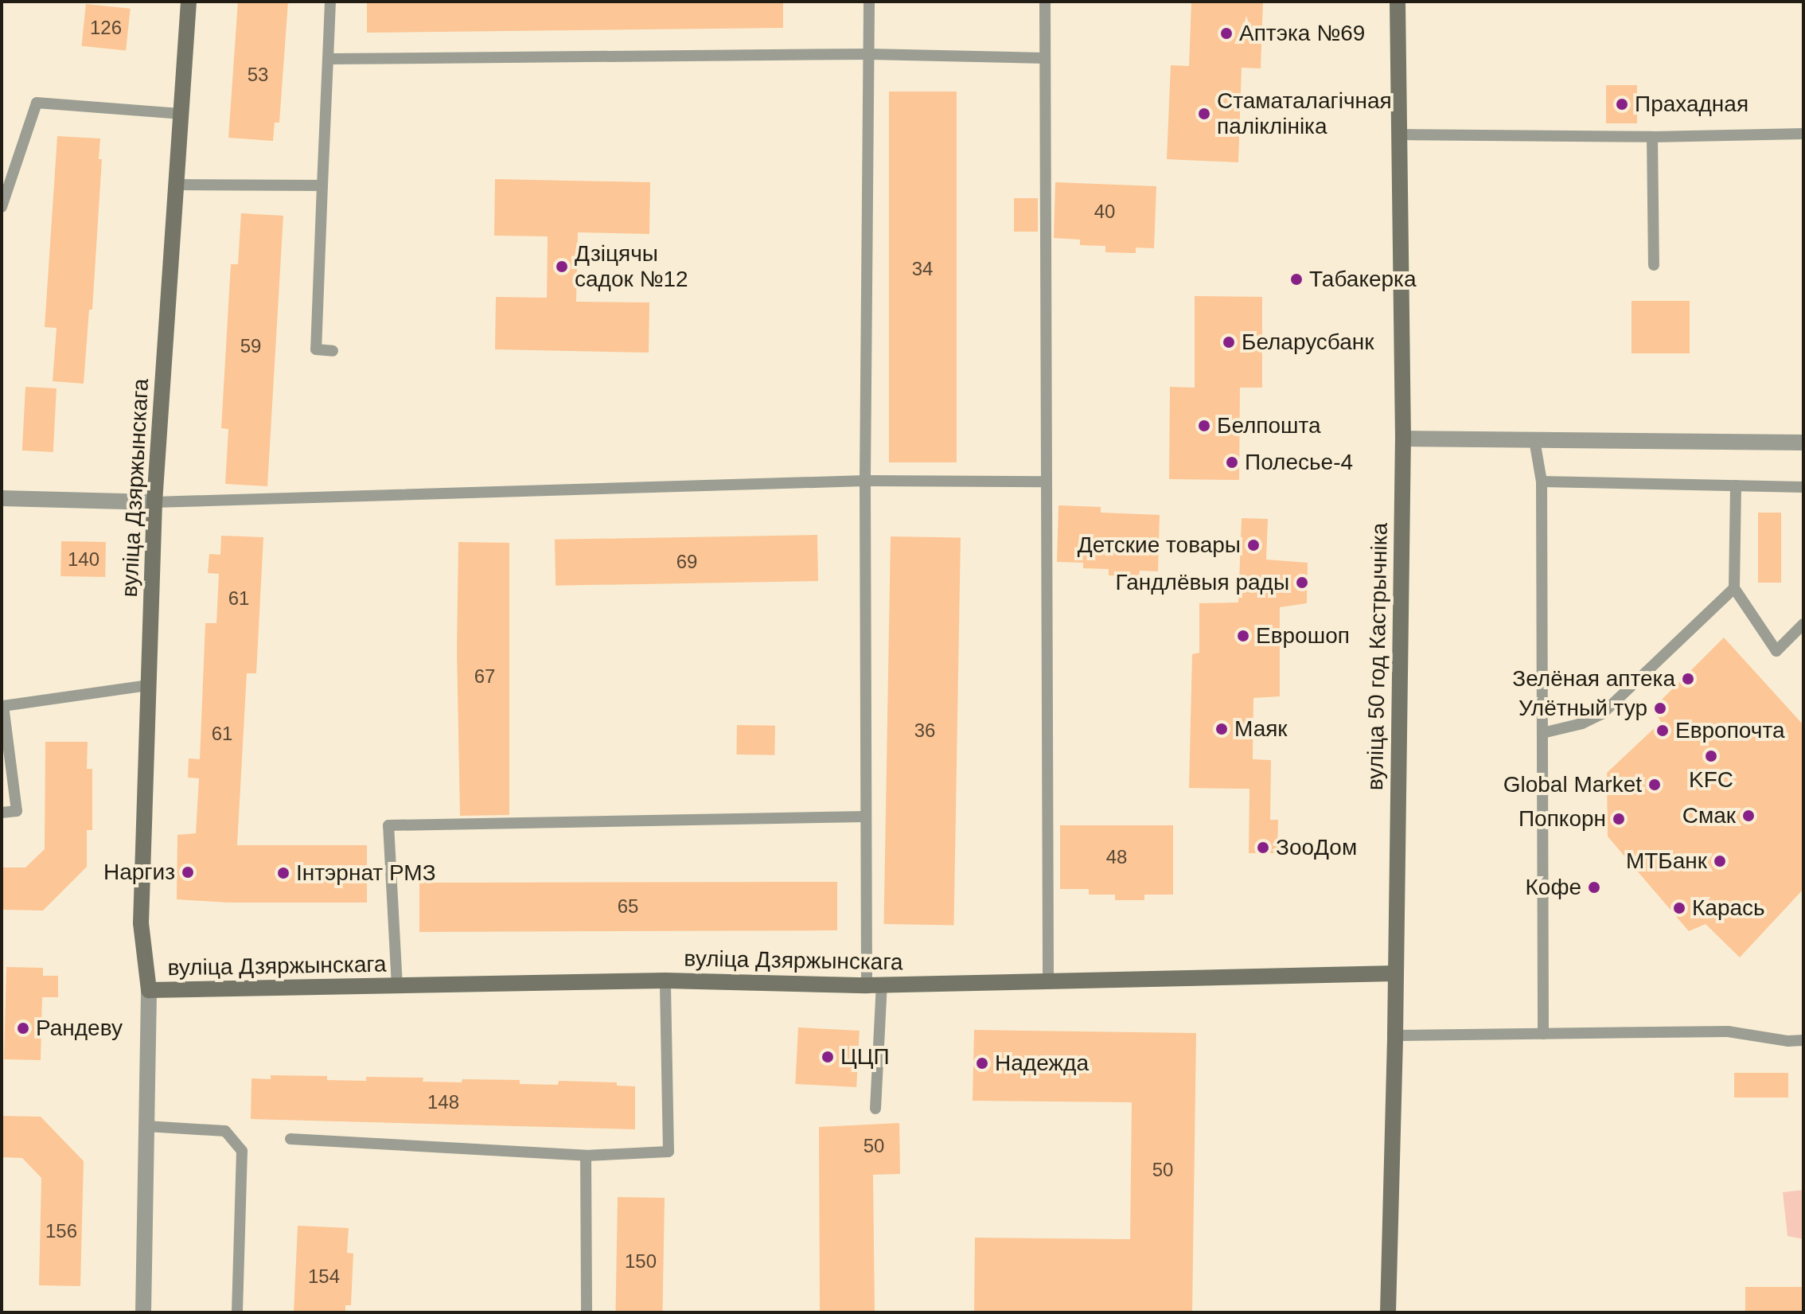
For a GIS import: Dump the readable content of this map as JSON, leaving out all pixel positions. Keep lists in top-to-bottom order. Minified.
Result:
{"streets":{"street":["вуліца Дзяржынскага","вуліца 50 год Кастрычніка"]},"crossings":[["вуліца Дзяржынскага","вуліца 50 год Кастрычніка"]],"places":["Аптэка №69","Прахадная","Стаматалагічная паліклініка","Дзіцячы садок №12","Табакерка","Беларусбанк","Белпошта","Полесье-4","Детские товары","Гандлёвыя рады","Еврошоп","Зелёная аптека","Улётный тур","Маяк","Европочта","KFC","Globаl Market","Смак","Попкорн","ЗооДом","МТБанк","Наргиз","Інтэрнат РМЗ","Кофе","Карась","Рандеву","ЦЦП","Надежда"],"house_numbers":["126","53","40","34","59","140","69","61","67","36","61","48","65","148","50","50","156","150","154"]}
